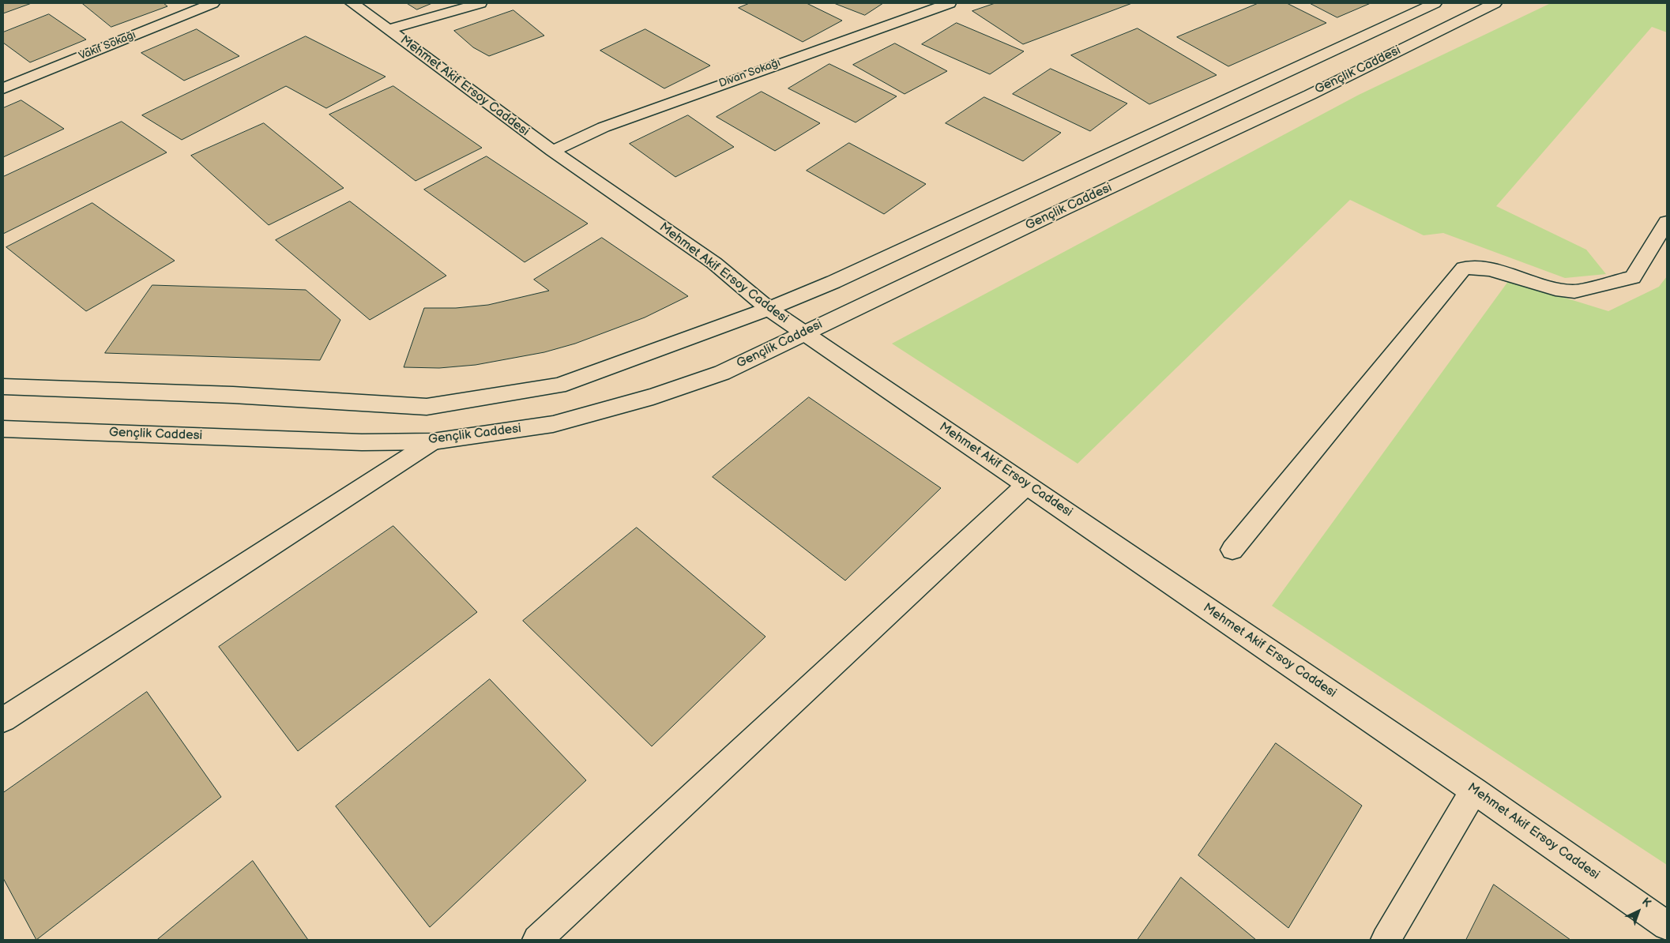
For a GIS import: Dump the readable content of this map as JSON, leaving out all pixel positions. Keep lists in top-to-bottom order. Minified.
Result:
{"streets":{"street":["Vakıf Sokağı","Gençlik Caddesi","Divan Sokağı","Mehmet Akif Ersoy Caddesi"]},"crossings":[["Gençlik Caddesi","Mehmet Akif Ersoy Caddesi"],["Divan Sokağı","Mehmet Akif Ersoy Caddesi"]],"north":"top right"}
